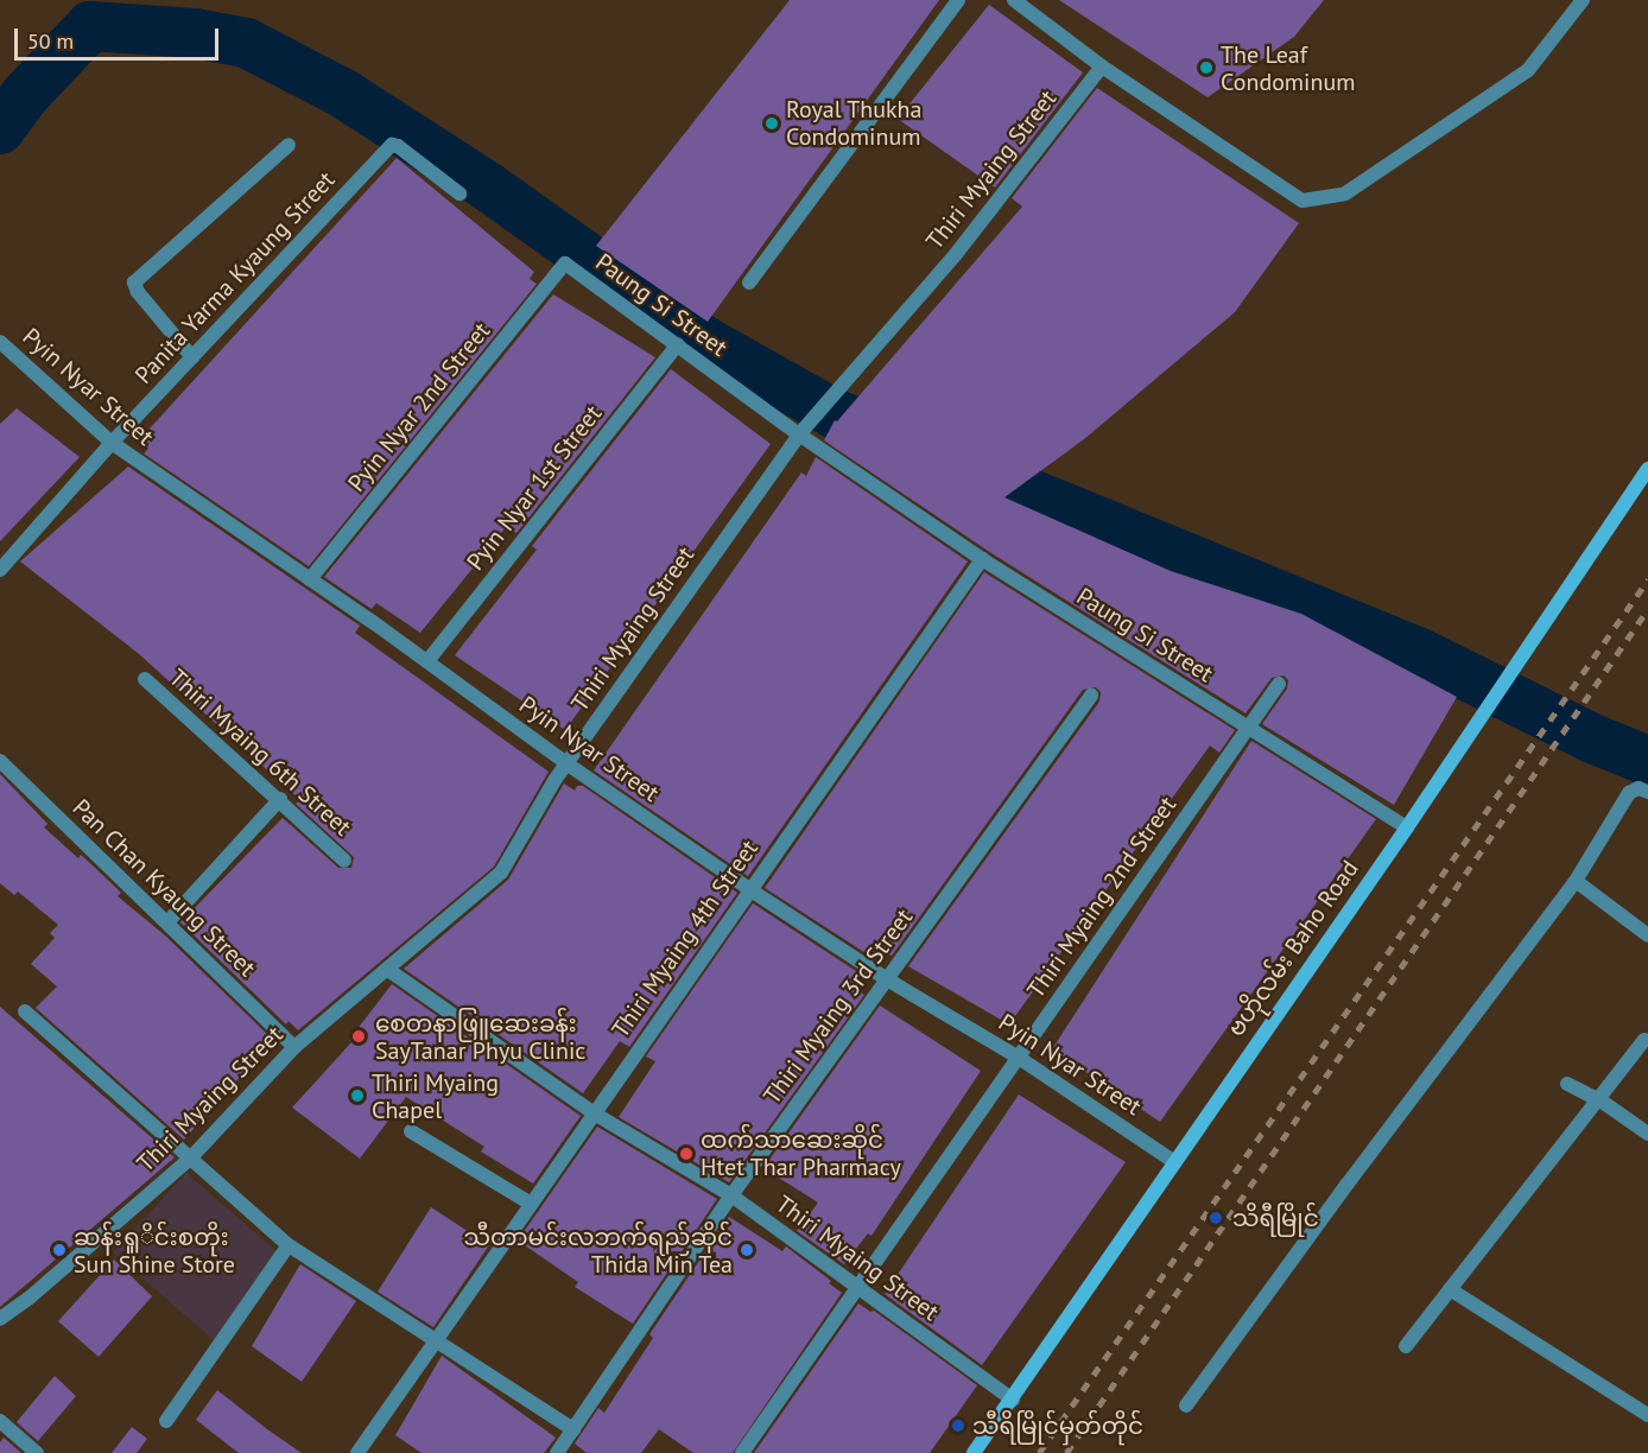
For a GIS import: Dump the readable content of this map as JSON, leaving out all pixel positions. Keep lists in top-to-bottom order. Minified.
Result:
{"streets":{"main road":["ဗဟိုလမ်း Baho Road"],"street":["Thiri Myaing Street","Panita Yarma Kyaung Street","Paung Si Street","Pyin Nyar Street","Pyin Nyar 2nd Street","Pyin Nyar 1st Street","Thiri Myaing 6th Street","Pan Chan Kyaung Street","Thiri Myaing 2nd Street","Thiri Myaing 4th Street","Thiri Myaing 3rd Street"]},"crossings":[["Thiri Myaing Street","Paung Si Street"],["Thiri Myaing Street","Pyin Nyar Street"],["Thiri Myaing Street","Pan Chan Kyaung Street"],["Thiri Myaing Street","Thiri Myaing 2nd Street"],["Thiri Myaing Street","Thiri Myaing 4th Street"],["Thiri Myaing Street","ဗဟိုလမ်း Baho Road"],["Thiri Myaing Street","Thiri Myaing 3rd Street"],["Panita Yarma Kyaung Street","Pyin Nyar Street"],["Paung Si Street","Pyin Nyar 2nd Street"],["Paung Si Street","Pyin Nyar 1st Street"],["Paung Si Street","Thiri Myaing 2nd Street"],["Paung Si Street","Thiri Myaing 4th Street"],["Paung Si Street","ဗဟိုလမ်း Baho Road"],["Pyin Nyar Street","Pyin Nyar 2nd Street"],["Pyin Nyar Street","Pyin Nyar 1st Street"],["Pyin Nyar Street","Thiri Myaing 2nd Street"],["Pyin Nyar Street","Thiri Myaing 4th Street"],["Pyin Nyar Street","ဗဟိုလမ်း Baho Road"],["Pyin Nyar Street","Thiri Myaing 3rd Street"]],"places":["The Leaf Condominum","Royal Thukha Condominum","စေတနာဖြူဆေးခန်း SayTanar Phyu Clinic","Thiri Myaing Chapel","ထက်သာဆေးဆိုင် Htet Thar Pharmacy","သိရီမြိုင်","ဆန်းရှုိင်းစတိုး Sun Shine Store","သီတာမင်းလဘက်ရည်ဆိုင် Thida Min Tea","သီရိမြိုင်မှတ်တိုင်"],"scale_bar":"50 m"}
